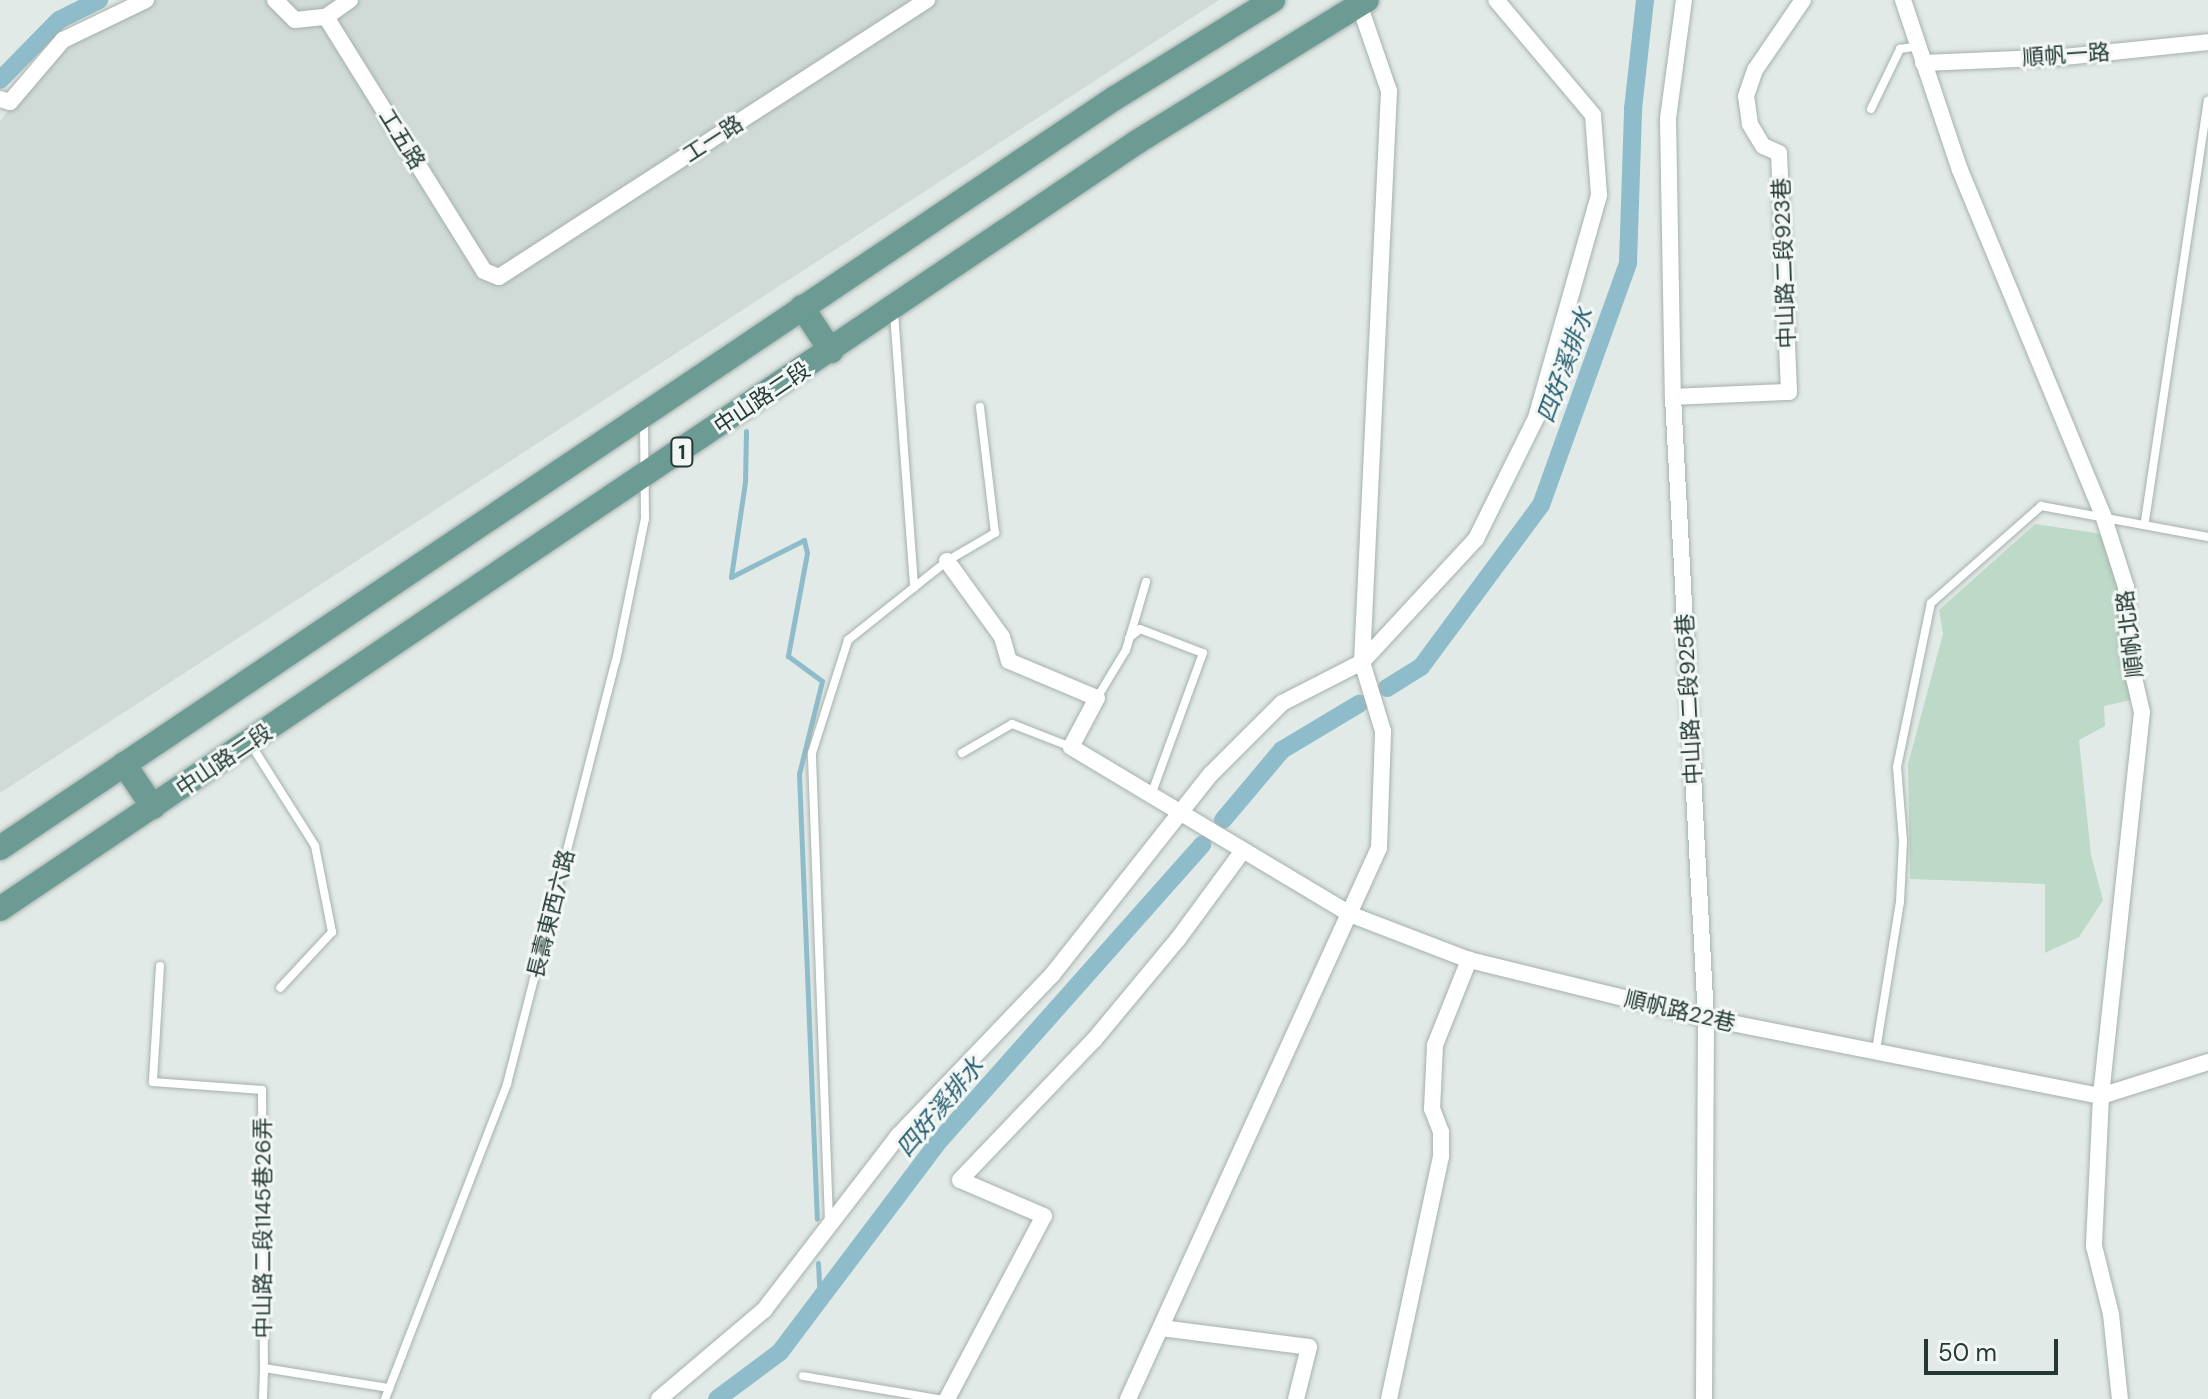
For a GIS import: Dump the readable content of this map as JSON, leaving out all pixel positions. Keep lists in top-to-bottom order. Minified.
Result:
{"streets":{"main road":["中山路二段","1"],"street":["順帆一路","工五路","工一路","中山路二段923巷","順帆北路","中山路二段925巷","順帆路22巷"],"lane":["長壽東西六路","中山路二段1145巷26弄"]},"crossings":[["順帆一路","順帆北路"],["工五路","工一路"],["中山路二段923巷","中山路二段925巷"],["中山路二段","長壽東西六路"],["順帆北路","順帆路22巷"],["中山路二段925巷","順帆路22巷"],["長壽東西六路","中山路二段1145巷26弄"]],"water":["四好溪排水"],"scale_bar":"50 m"}
